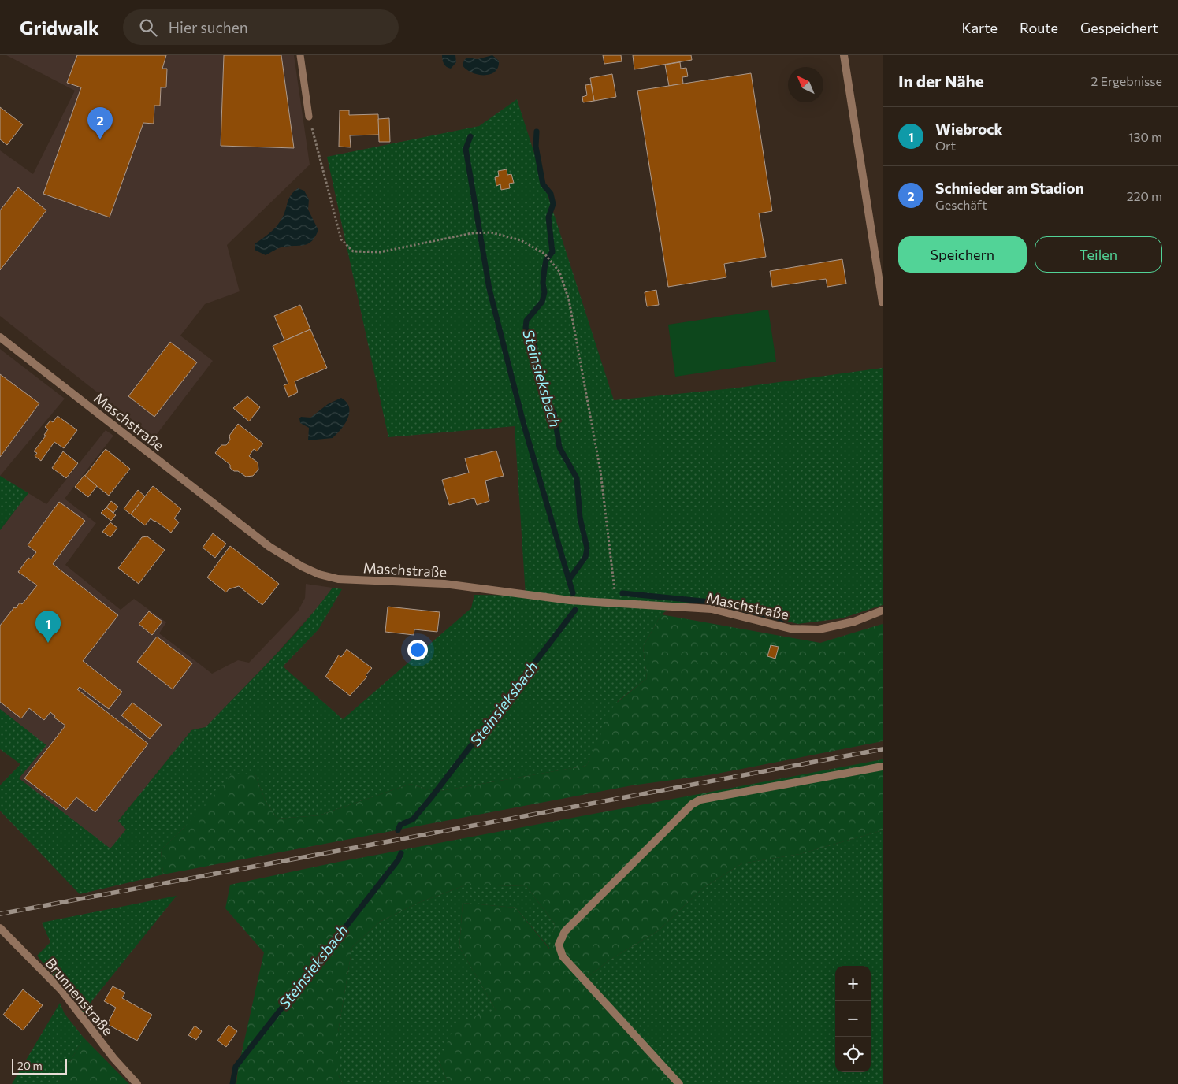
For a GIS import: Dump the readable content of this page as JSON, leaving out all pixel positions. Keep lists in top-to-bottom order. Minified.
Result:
{"streets":{"street":["Maschstraße","Brunnenstraße"]},"water":["Steinsieksbach"],"scale_bar":"20 m","north":"top left","page":{"header":"Gridwalk","search":"Hier suchen","nav":["Karte","Route","Gespeichert"],"heading":["In der Nähe","2 Ergebnisse"],"list":[{"mark":"1","name":"Wiebrock","note":"Ort","value":"130 m"},{"mark":"2","name":"Schnieder am Stadion","note":"Geschäft","value":"220 m"}],"pins":["2","1"],"buttons":["Speichern","Teilen"],"map_buttons":["+","−"],"scale":"20 m"}}
